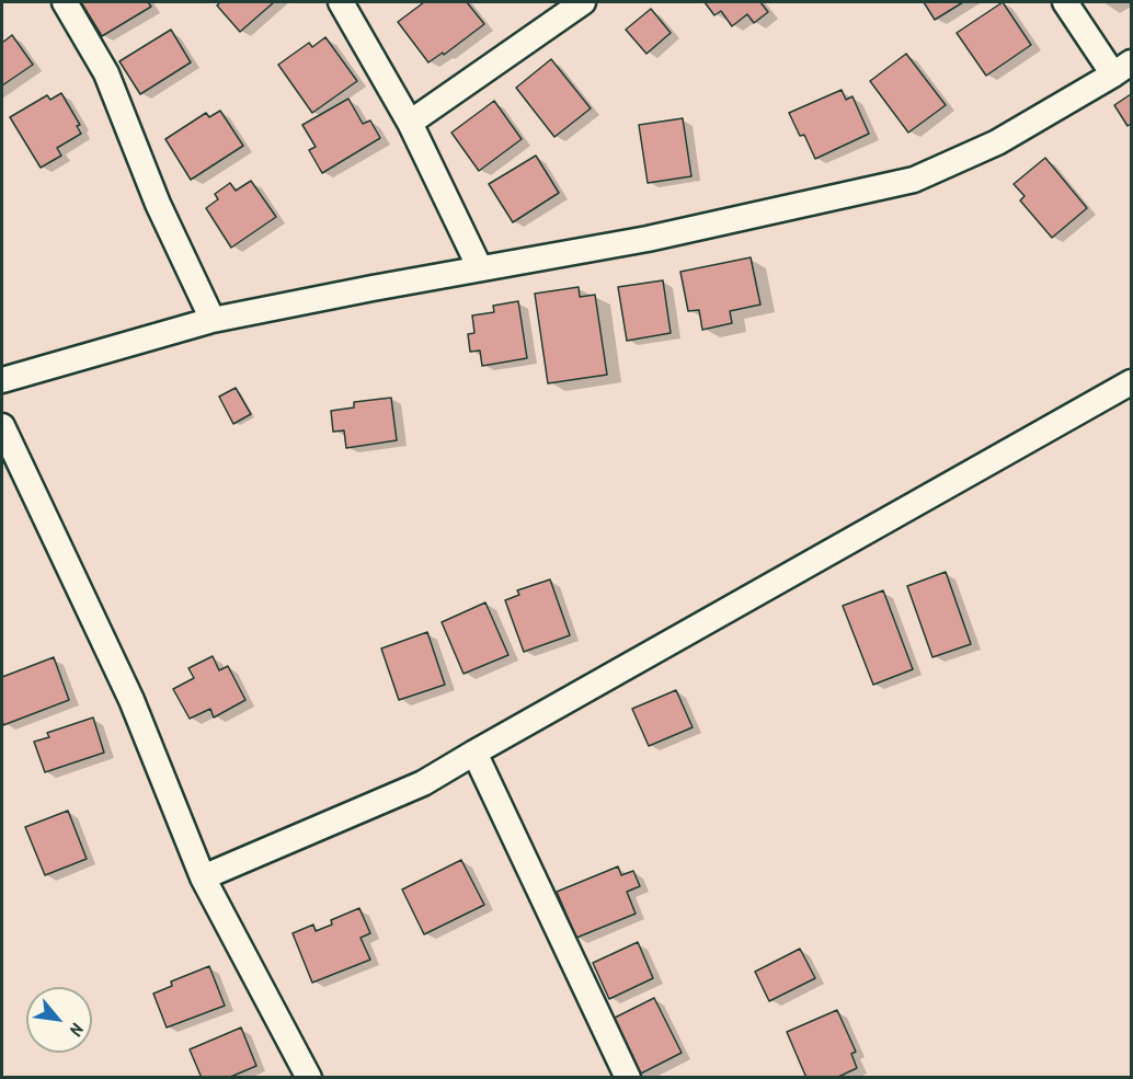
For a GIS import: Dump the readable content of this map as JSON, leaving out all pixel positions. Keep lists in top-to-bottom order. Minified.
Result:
{"north":"bottom right"}
